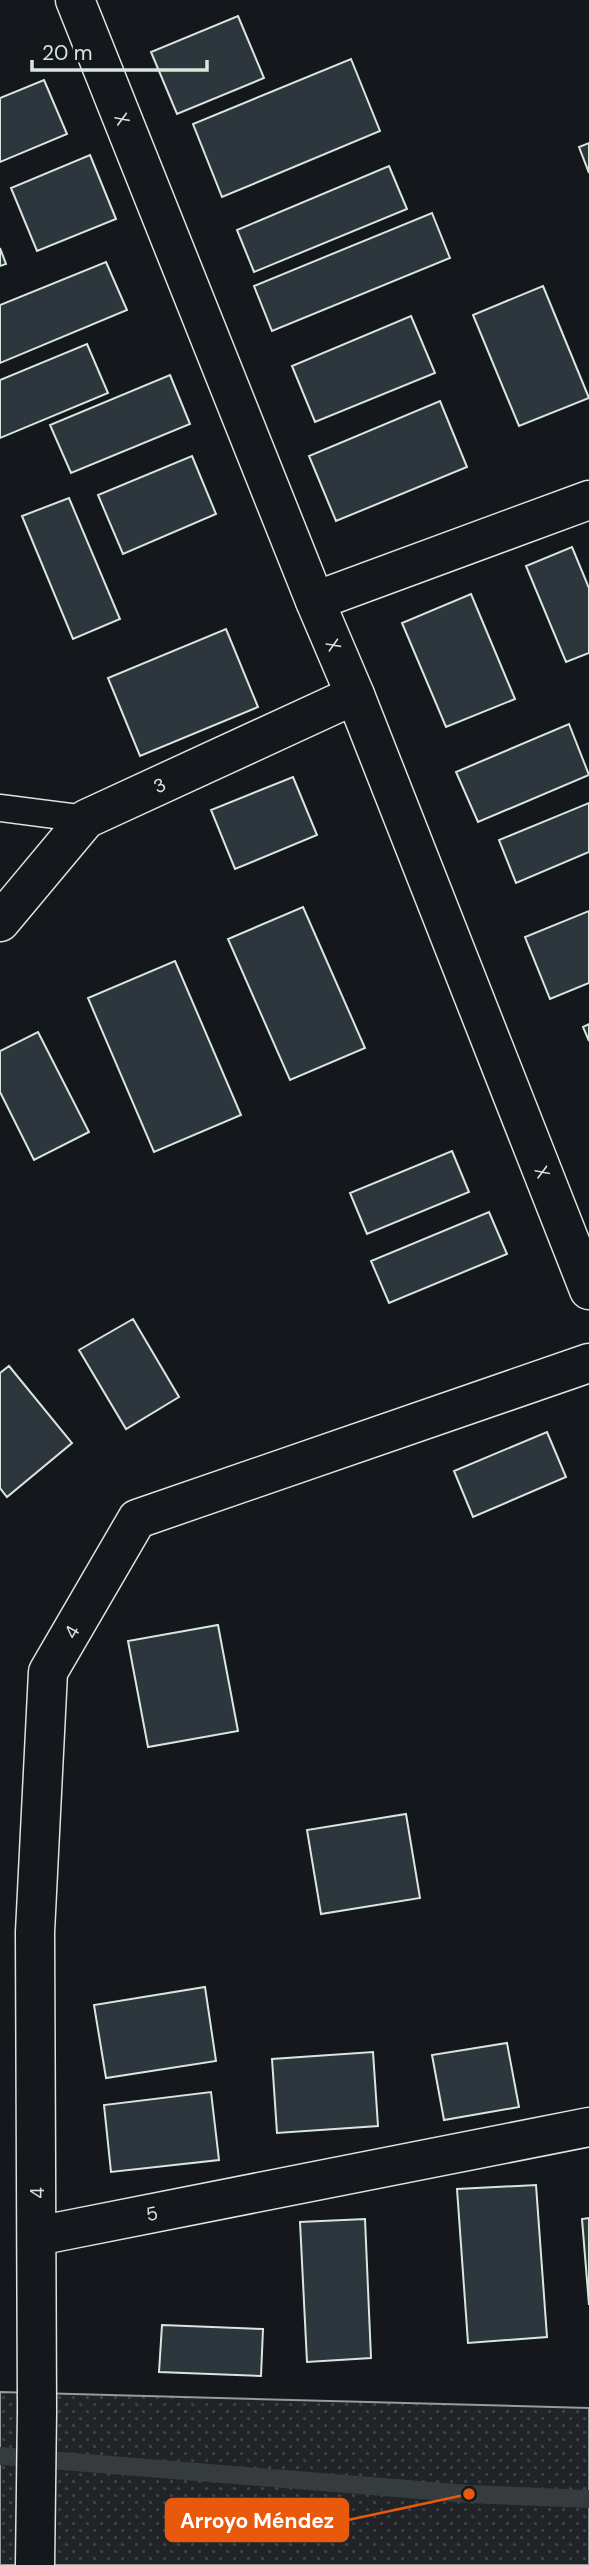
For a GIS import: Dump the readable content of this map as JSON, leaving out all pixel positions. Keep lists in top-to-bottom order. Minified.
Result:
{"streets":{"street":["X","3","4","5"]},"crossings":[["X","3"],["4","5"]],"places":["Arroyo Méndez"],"scale_bar":"20 m"}
